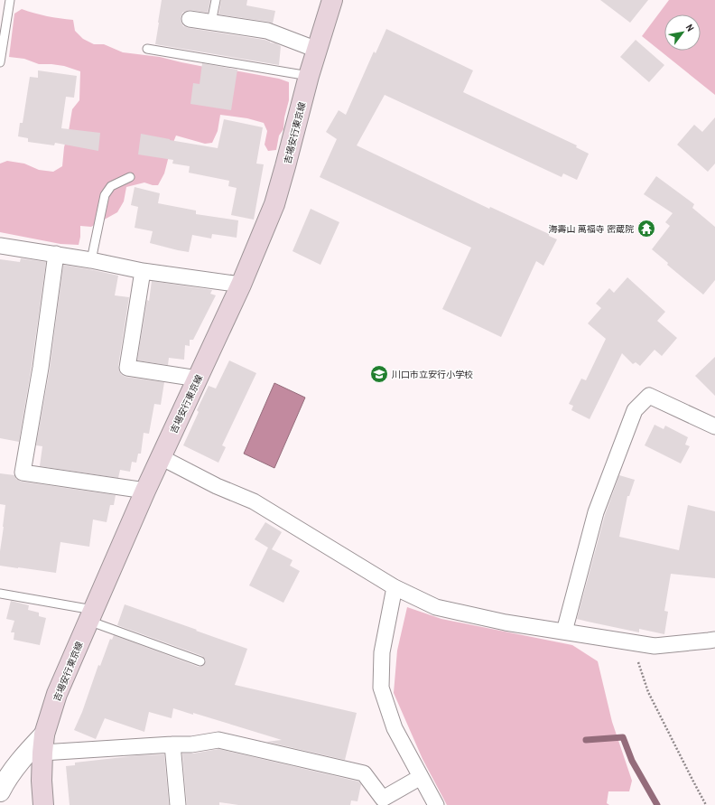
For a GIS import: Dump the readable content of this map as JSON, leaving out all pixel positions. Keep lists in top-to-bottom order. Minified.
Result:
{"streets":{"main road":["吉場安行東京線"]},"places":{"temple":["海壽山 萬福寺 密蔵院"],"school or university":["川口市立安行小学校"]},"north":"top right"}
